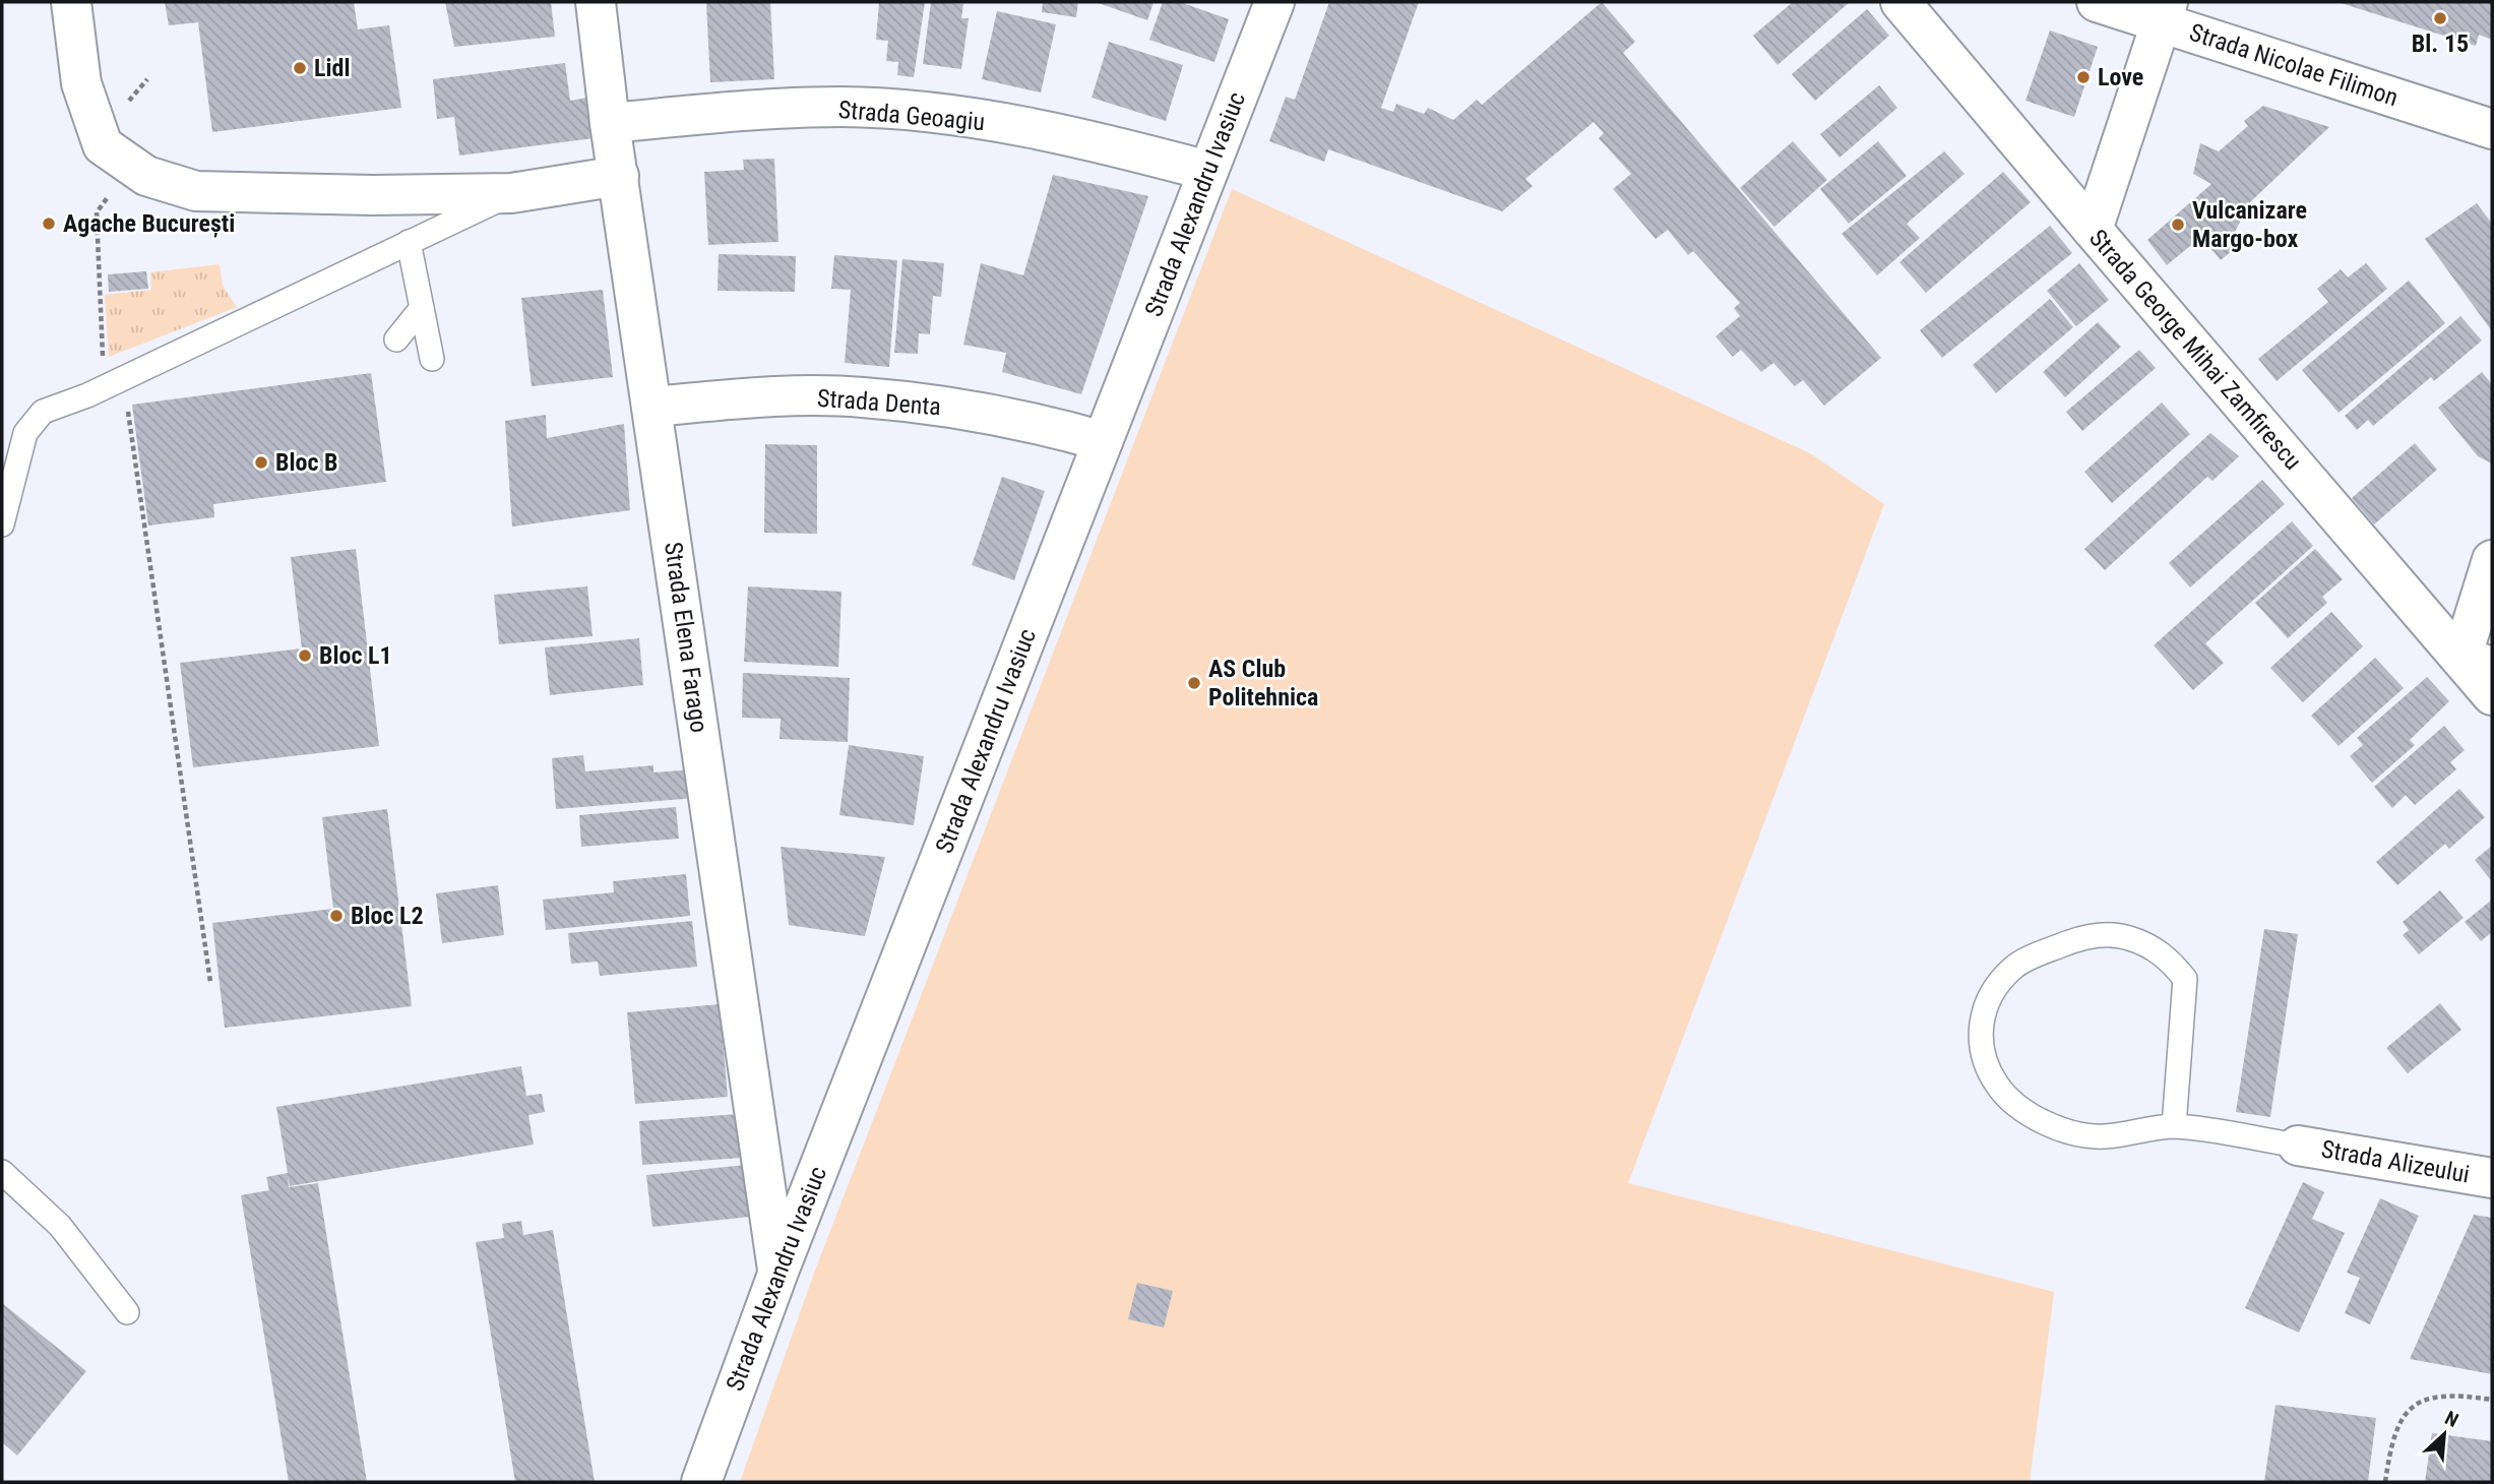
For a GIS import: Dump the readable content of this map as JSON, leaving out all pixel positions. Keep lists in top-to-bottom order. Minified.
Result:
{"streets":{"street":["Strada Nicolae Filimon","Strada Geoagiu","Strada Alexandru Ivasiuc","Strada George Mihai Zamfirescu","Strada Denta","Strada Elena Farago","Strada Alizeului"]},"crossings":[["Strada Geoagiu","Strada Alexandru Ivasiuc"],["Strada Geoagiu","Strada Elena Farago"],["Strada Alexandru Ivasiuc","Strada Denta"],["Strada Alexandru Ivasiuc","Strada Elena Farago"],["Strada Denta","Strada Elena Farago"]],"places":["Bl. 15","Lidl","Love","Agache București","Vulcanizare Margo-box","Bloc B","Bloc L1","AS Club Politehnica","Bloc L2"],"north":"top right"}
